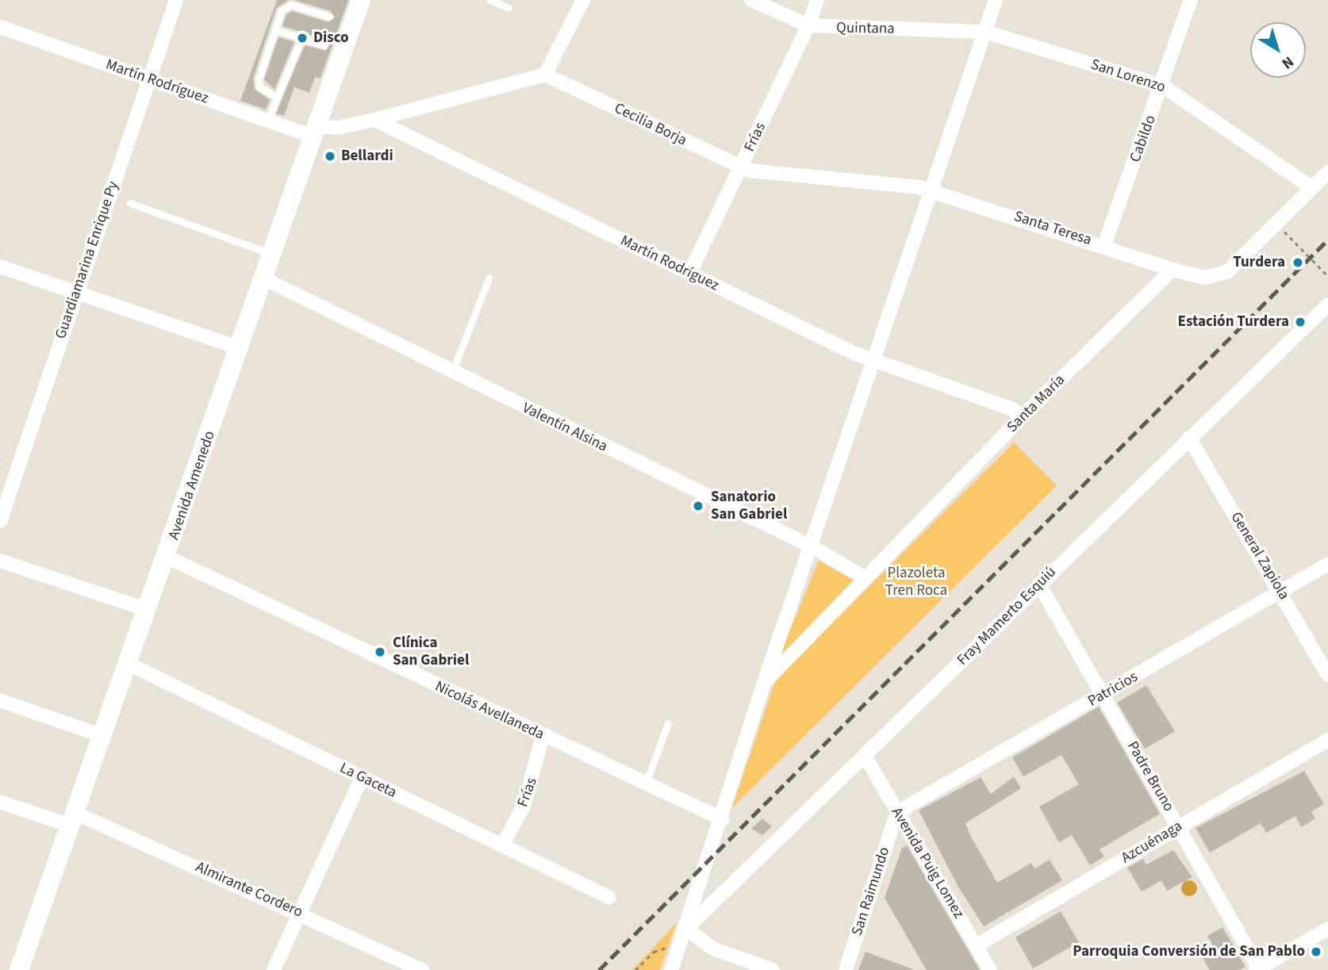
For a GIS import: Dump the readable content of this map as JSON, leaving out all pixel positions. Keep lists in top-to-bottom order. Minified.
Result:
{"streets":{"street":["Quintana","San Lorenzo","Martín Rodríguez","Cecilia Borja","Frías","Cabildo","Santa Teresa","Guardiamarina Enrique Py","Santa María","Valentín Alsina","Avenida Amenedo","General Zapiola","Fray Mamerto Esquiú","Patricios","Nicolás Avellaneda","Padre Bruno","La Gaceta","Azcuénaga","Avenida Puig Lomez","Almirante Cordero","San Raimundo"]},"crossings":[["Quintana","San Lorenzo"],["Quintana","Frías"],["San Lorenzo","Cabildo"],["Martín Rodríguez","Frías"],["Martín Rodríguez","Guardiamarina Enrique Py"],["Martín Rodríguez","Santa María"],["Martín Rodríguez","Avenida Amenedo"],["Cecilia Borja","Frías"],["Cecilia Borja","Santa Teresa"],["Frías","Nicolás Avellaneda"],["Frías","La Gaceta"],["Cabildo","Santa Teresa"],["Santa Teresa","Santa María"],["Santa María","Valentín Alsina"],["Valentín Alsina","Avenida Amenedo"],["Avenida Amenedo","Nicolás Avellaneda"],["Avenida Amenedo","La Gaceta"],["Avenida Amenedo","Almirante Cordero"],["General Zapiola","Fray Mamerto Esquiú"],["General Zapiola","Patricios"],["Fray Mamerto Esquiú","Padre Bruno"],["Fray Mamerto Esquiú","Avenida Puig Lomez"],["Patricios","Padre Bruno"],["Patricios","Avenida Puig Lomez"],["Patricios","San Raimundo"],["Padre Bruno","Azcuénaga"],["Azcuénaga","Avenida Puig Lomez"],["Avenida Puig Lomez","San Raimundo"]],"parks":["Plazoleta Tren Roca"],"places":["Disco","Bellardi","Turdera","Estación Turdera","Sanatorio San Gabriel","Clínica San Gabriel","Parroquia Conversión de San Pablo"],"north":"bottom right"}
